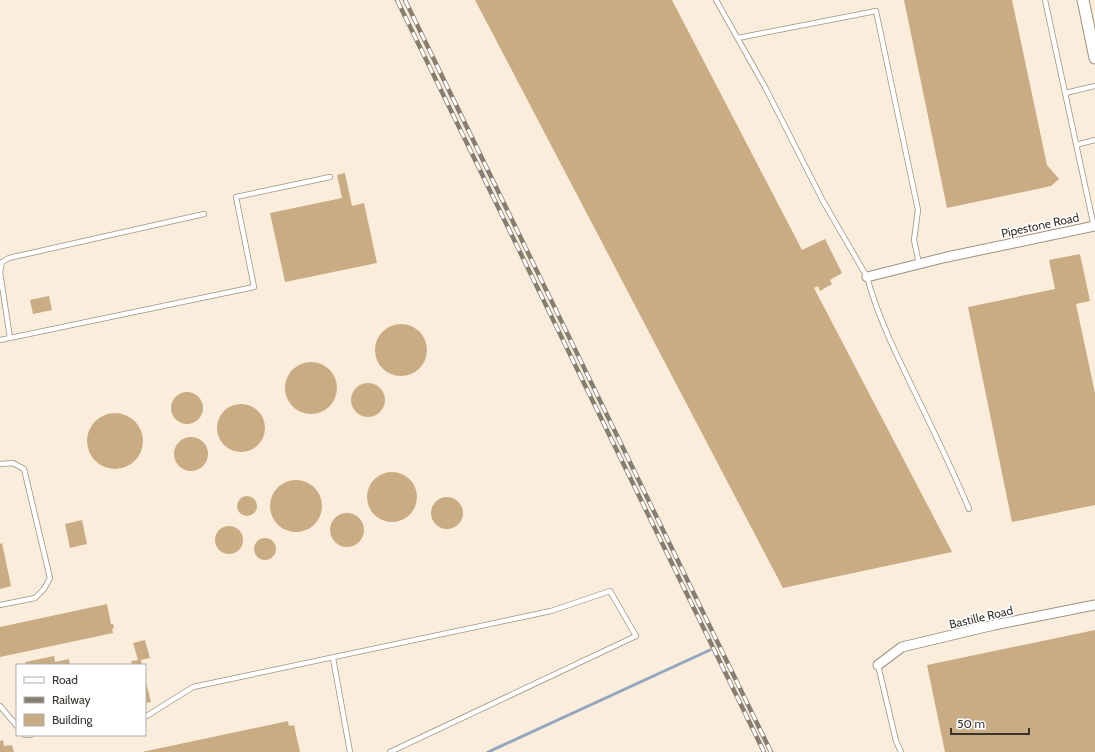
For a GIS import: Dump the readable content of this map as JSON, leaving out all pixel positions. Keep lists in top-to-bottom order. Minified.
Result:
{"streets":{"street":["Pipestone Road","Bastille Road"]},"legend":["Road","Railway","Building"],"scale_bar":"50 m"}
